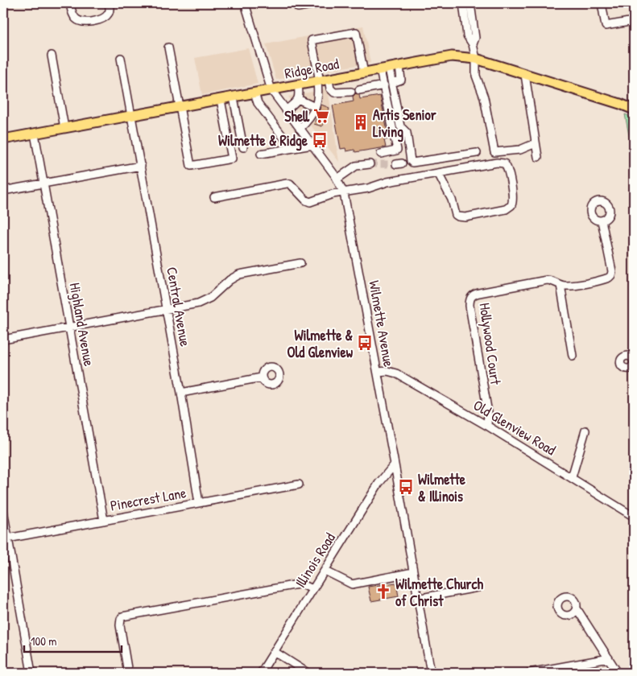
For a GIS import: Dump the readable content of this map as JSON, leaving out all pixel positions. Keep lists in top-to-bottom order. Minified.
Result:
{"streets":{"main road":["Ridge Road"],"street":["Central Avenue","Wilmette Avenue","Highland Avenue","Hollywood Court","Old Glenview Road","Pinecrest Lane","Illinois Road"]},"crossings":[["Ridge Road","Central Avenue"],["Ridge Road","Wilmette Avenue"],["Ridge Road","Highland Avenue"],["Central Avenue","Pinecrest Lane"],["Wilmette Avenue","Old Glenview Road"],["Wilmette Avenue","Illinois Road"],["Highland Avenue","Pinecrest Lane"],["Hollywood Court","Old Glenview Road"]],"places":{"supermarket":["Shell"],"building":["Artis Senior Living"],"bus stop":["Wilmette & Ridge","Wilmette & Old Glenview","Wilmette & Illinois"],"church":["Wilmette Church of Christ"]},"scale_bar":"100 m"}
